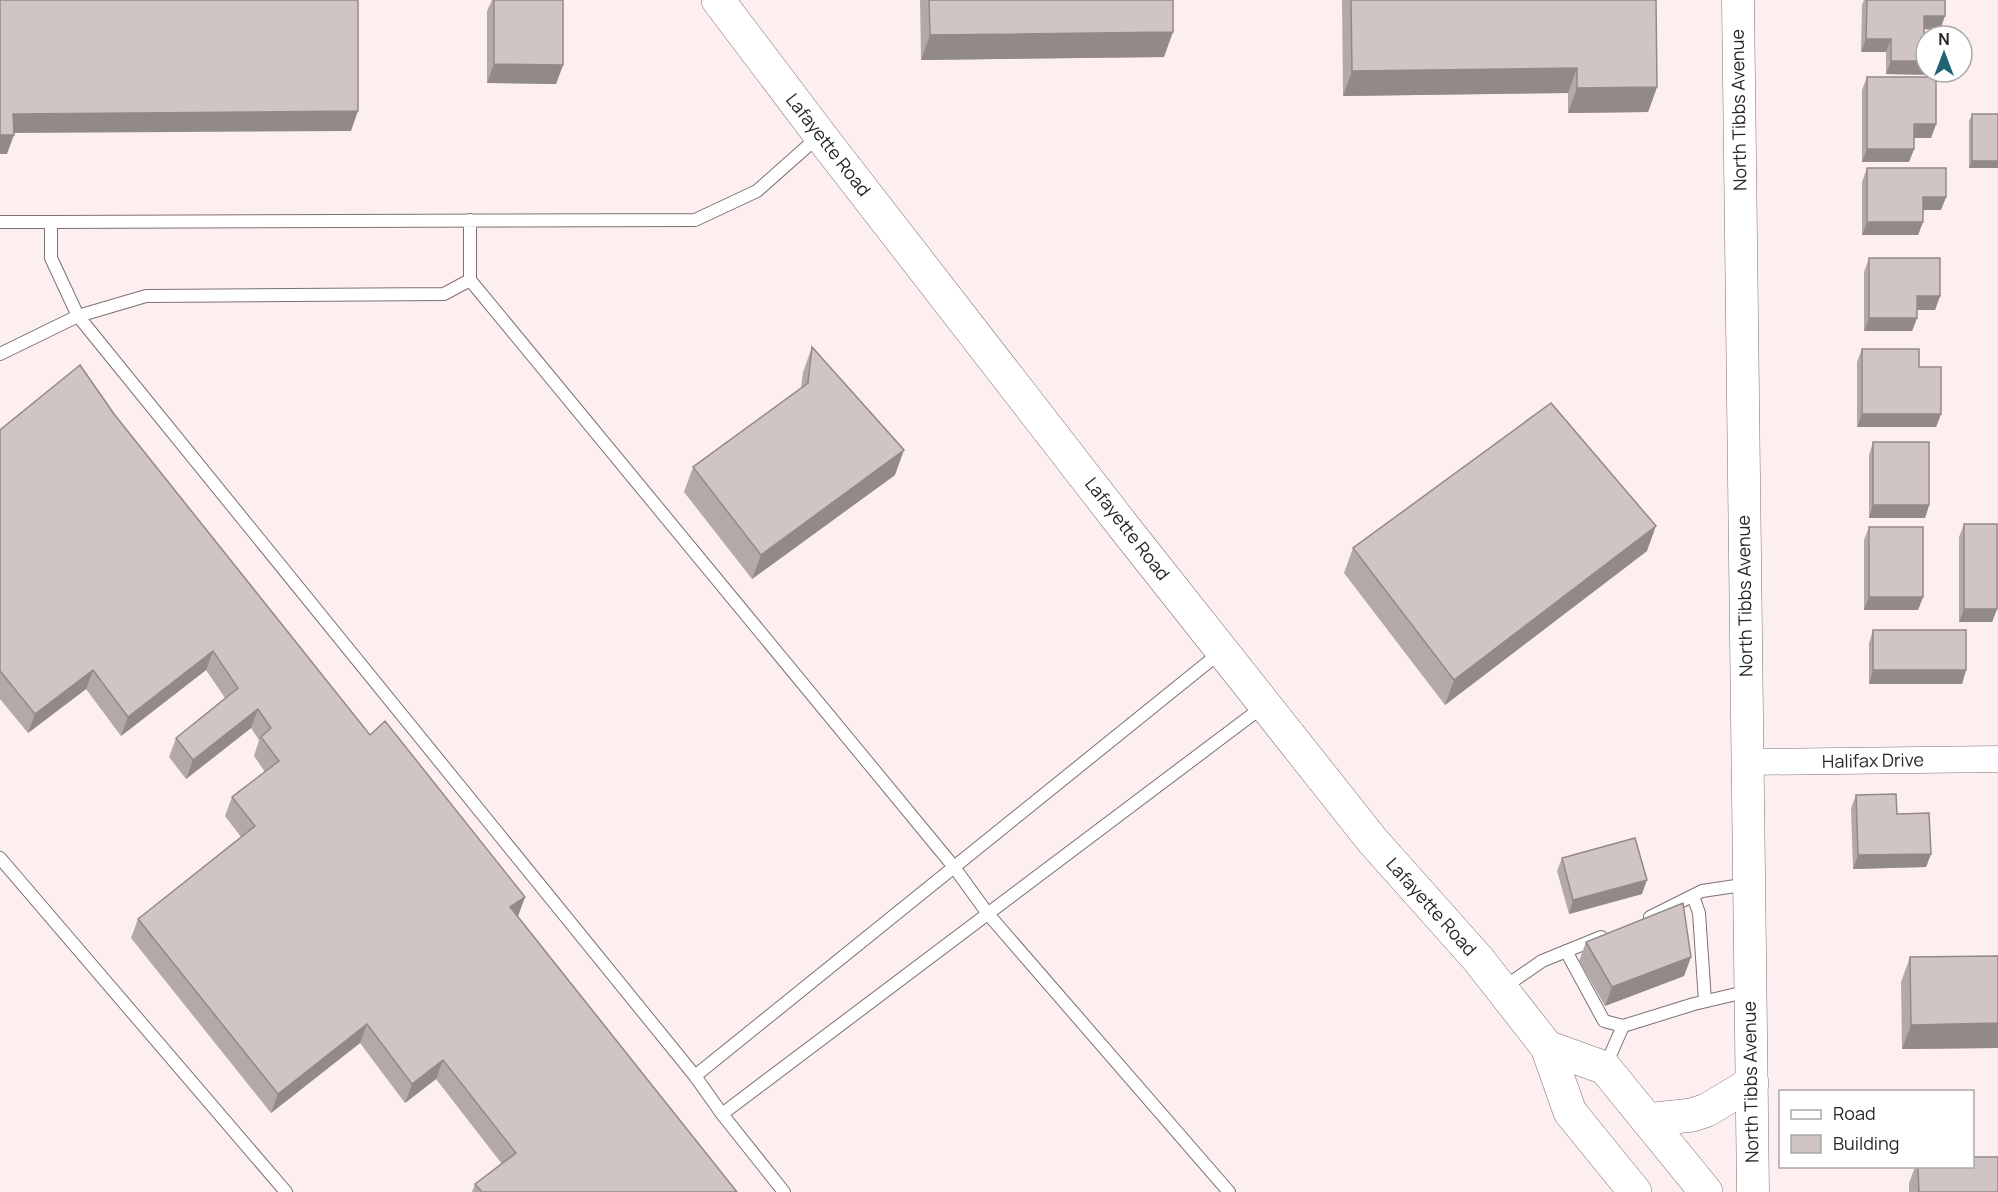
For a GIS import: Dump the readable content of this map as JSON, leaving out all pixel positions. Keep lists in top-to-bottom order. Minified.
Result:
{"streets":{"main road":["Lafayette Road"],"street":["North Tibbs Avenue","Halifax Drive"]},"crossings":[["North Tibbs Avenue","Halifax Drive"]],"legend":["Road","Building"],"north":"top"}
